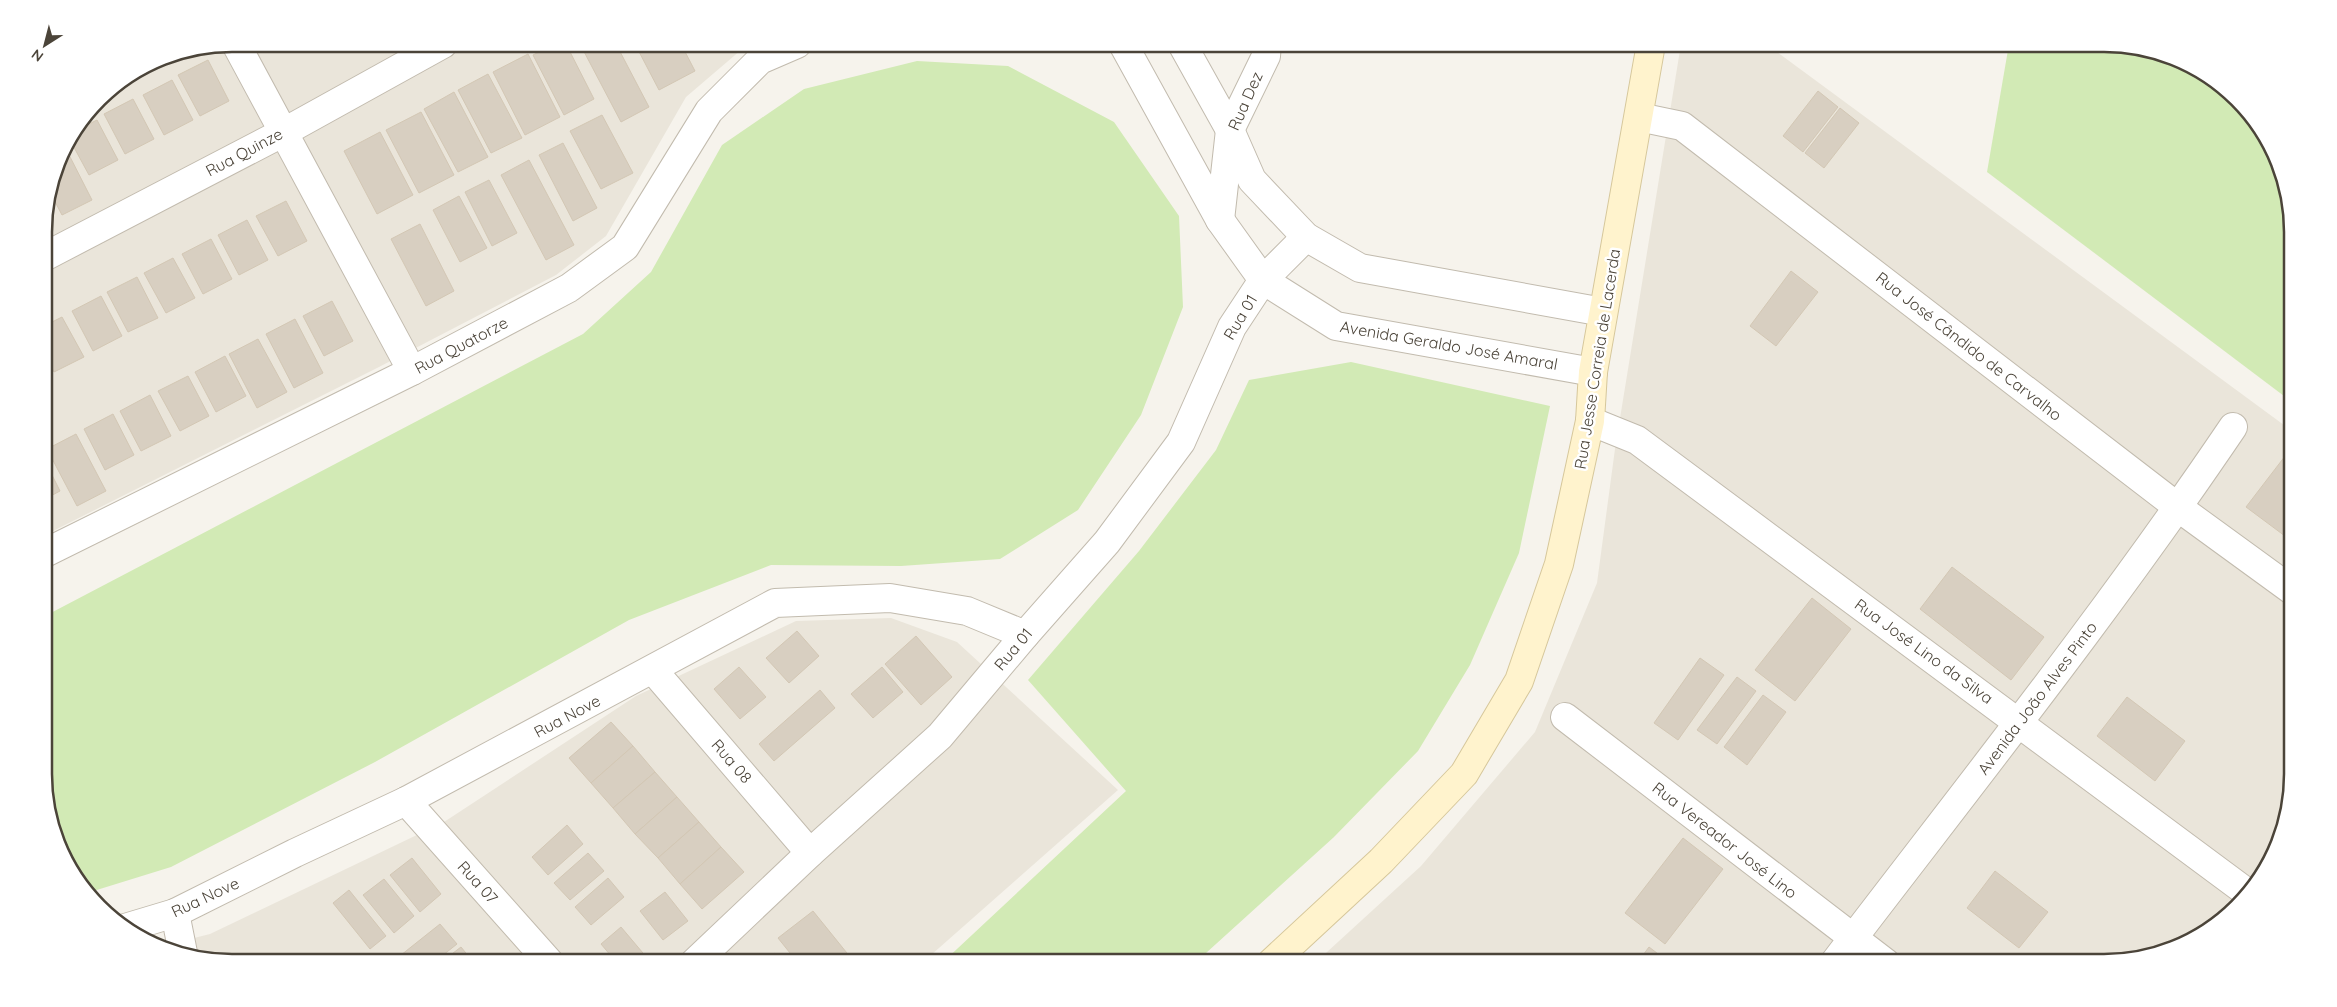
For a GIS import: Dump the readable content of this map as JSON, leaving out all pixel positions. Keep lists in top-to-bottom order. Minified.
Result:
{"streets":{"main road":["Rua Jesse Correia de Lacerda"],"street":["Rua Dez","Rua Quinze","Rua 01","Rua Quatorze","Avenida Geraldo José Amaral","Rua José Cândido de Carvalho","Rua José Lino da Silva","Avenida João Alves Pinto","Rua Nove","Rua 08","Rua Vereador José Lino","Rua 07"]},"crossings":[["Rua Dez","Avenida Geraldo José Amaral"],["Rua 01","Avenida Geraldo José Amaral"],["Rua 01","Rua Nove"],["Rua 01","Rua 08"],["Avenida Geraldo José Amaral","Rua Jesse Correia de Lacerda"],["Rua José Cândido de Carvalho","Rua Jesse Correia de Lacerda"],["Rua José Cândido de Carvalho","Avenida João Alves Pinto"],["Rua Jesse Correia de Lacerda","Rua José Lino da Silva"],["Rua José Lino da Silva","Avenida João Alves Pinto"],["Avenida João Alves Pinto","Rua Vereador José Lino"],["Rua Nove","Rua 08"],["Rua Nove","Rua 07"]],"north":"bottom left"}
